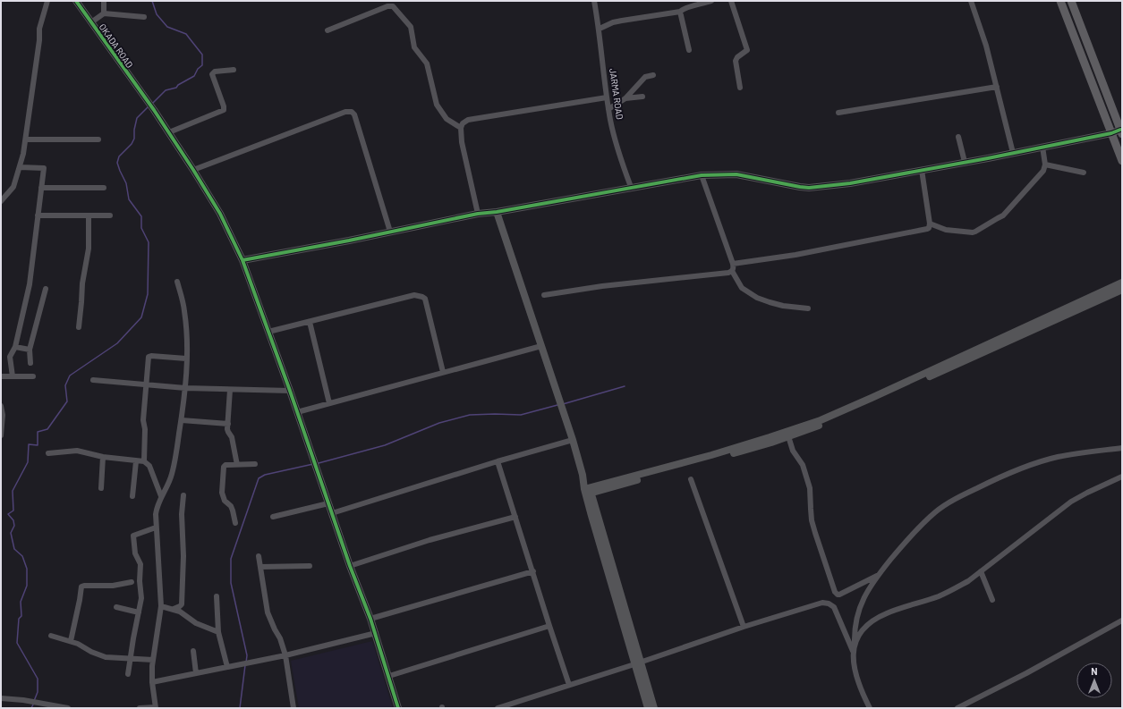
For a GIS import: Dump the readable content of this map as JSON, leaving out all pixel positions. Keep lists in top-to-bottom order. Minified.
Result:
{"streets":{"street":["OKADA ROAD","JARMA ROAD"]},"north":"top"}
